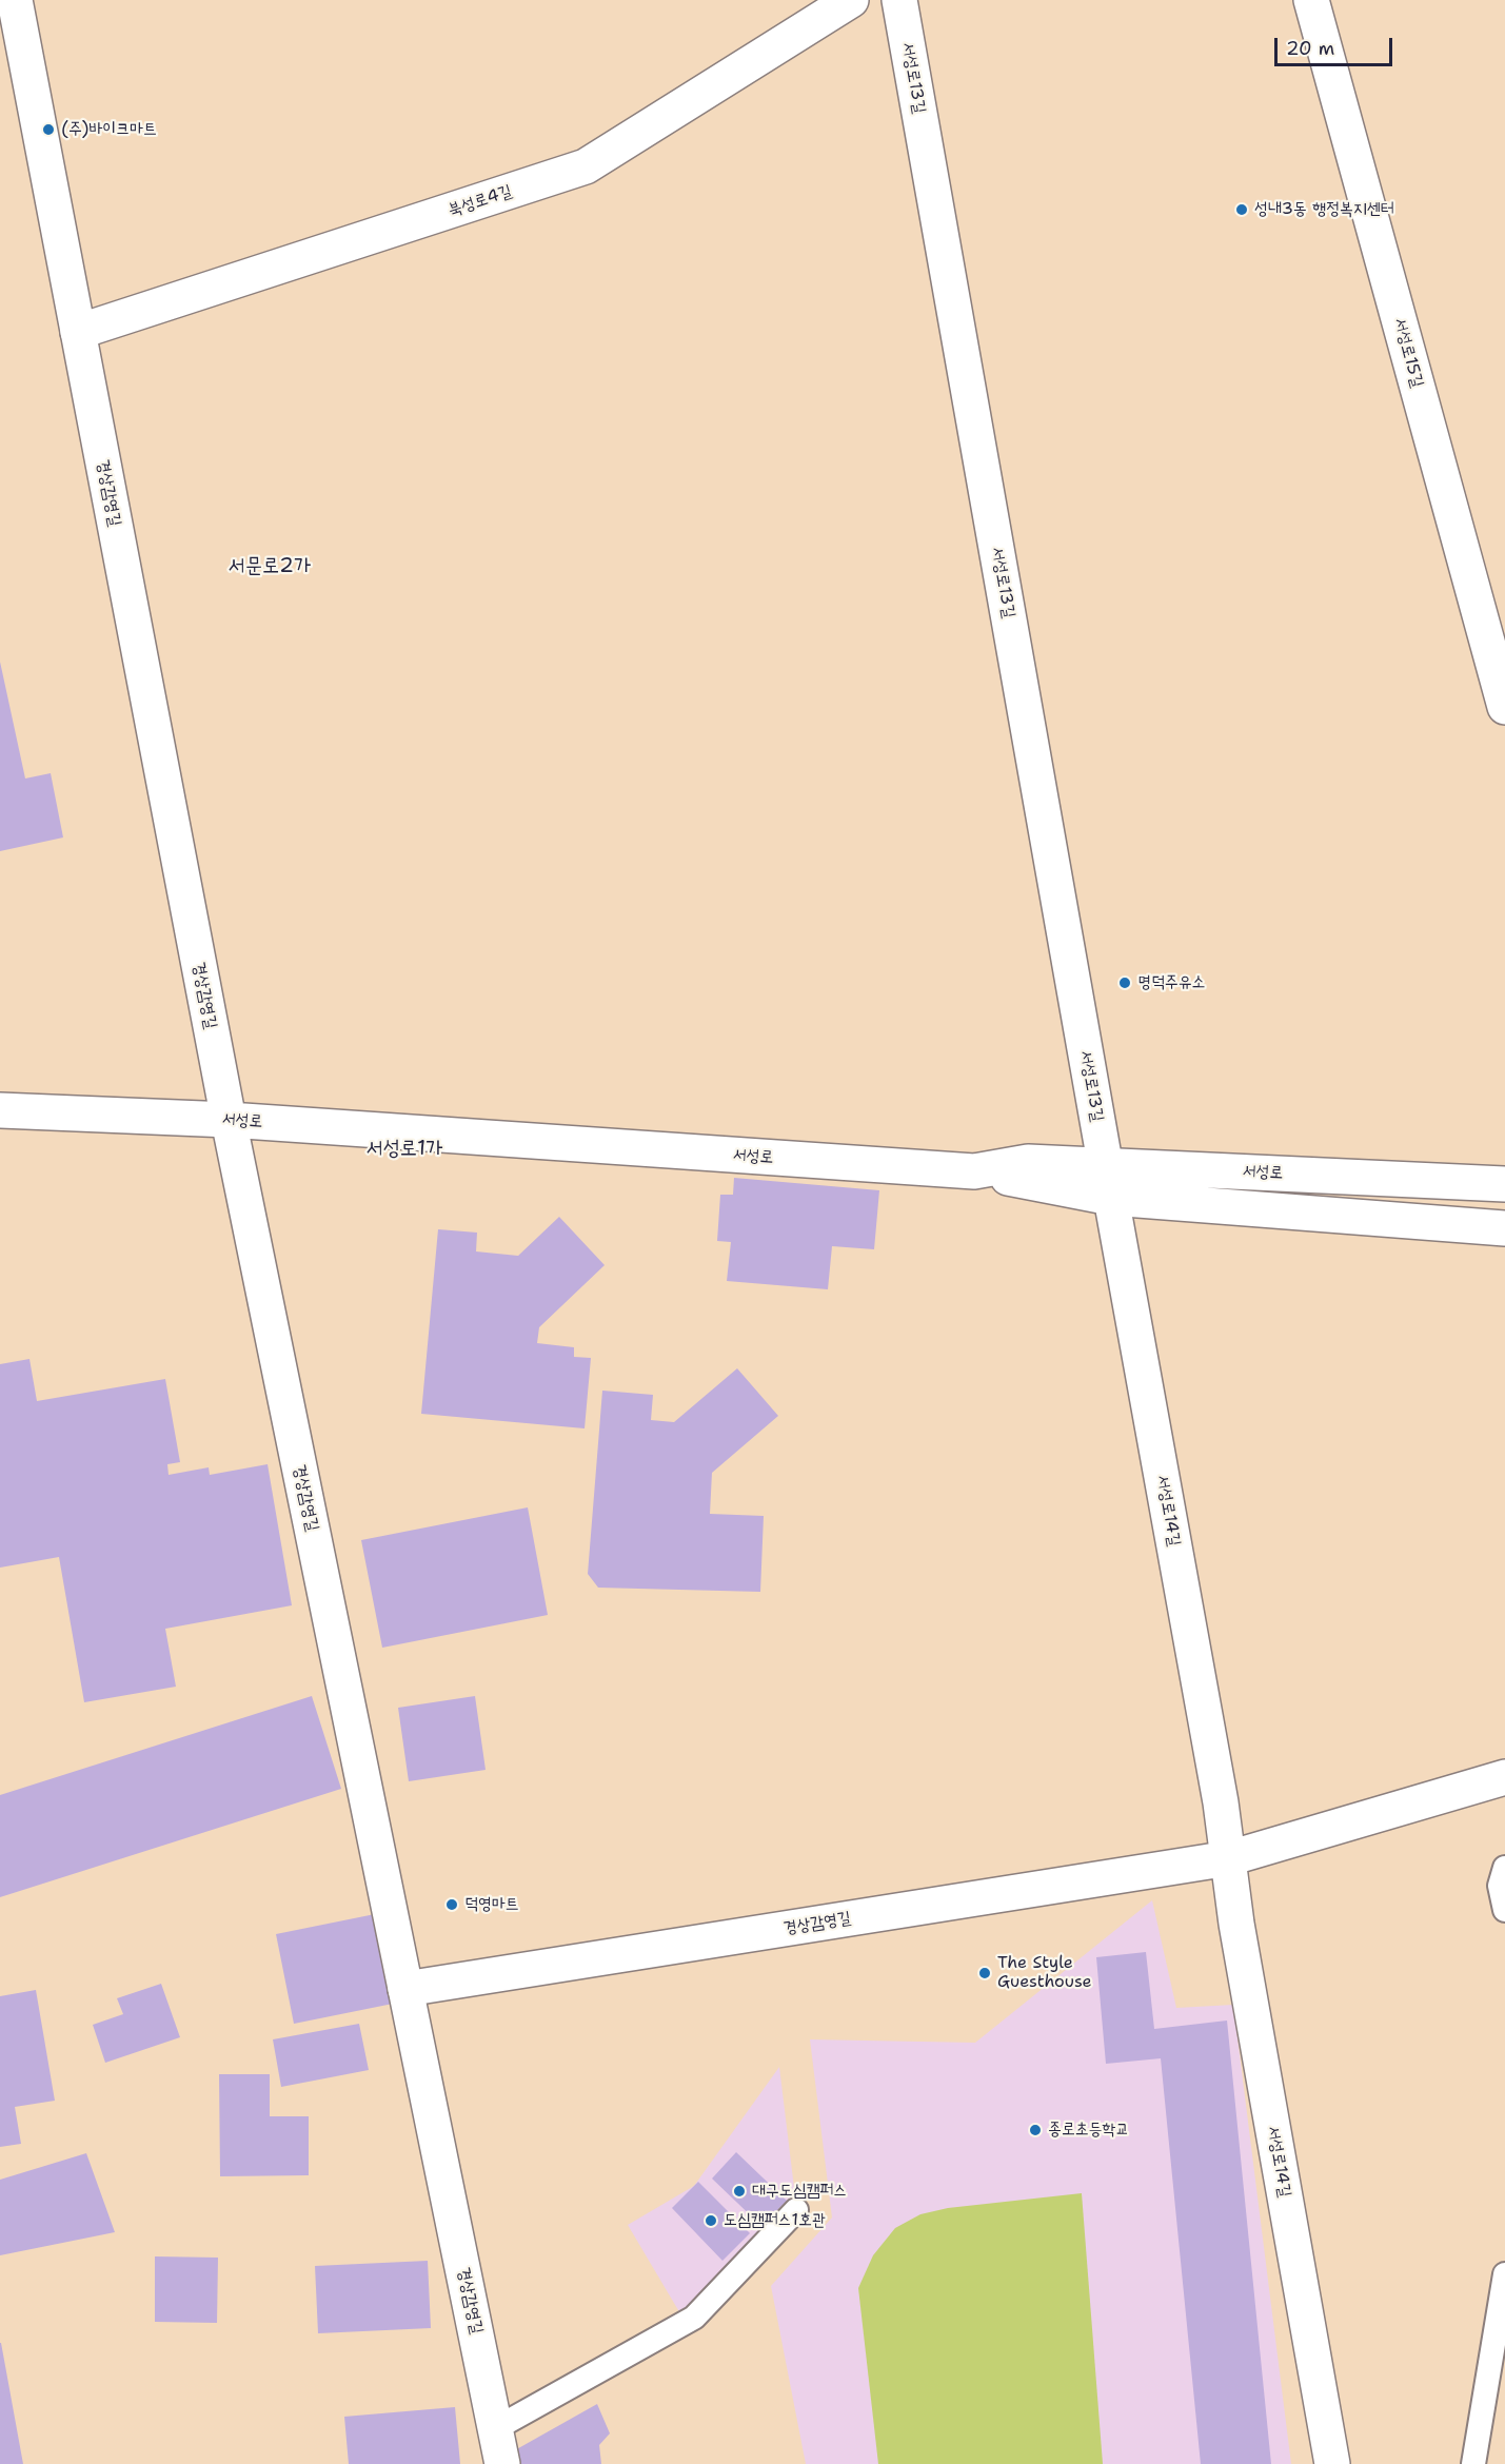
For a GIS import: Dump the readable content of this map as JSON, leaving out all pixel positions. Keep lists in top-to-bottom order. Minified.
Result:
{"streets":{"street":["서성로13길","북성로4길","서성로15길","경상감영길","서성로","서성로14길"]},"crossings":[["서성로13길","서성로"],["서성로13길","서성로14길"],["북성로4길","경상감영길"],["경상감영길","서성로"],["경상감영길","서성로14길"],["서성로","서성로14길"]],"districts":["서문로2가","서성로1가"],"places":["(주)바이크마트","성내3동 행정복지센터","명덕주유소","덕영마트","The Style Guesthouse","종로초등학교","대구도심캠퍼스","도심캠퍼스1호관"],"scale_bar":"20 m"}
